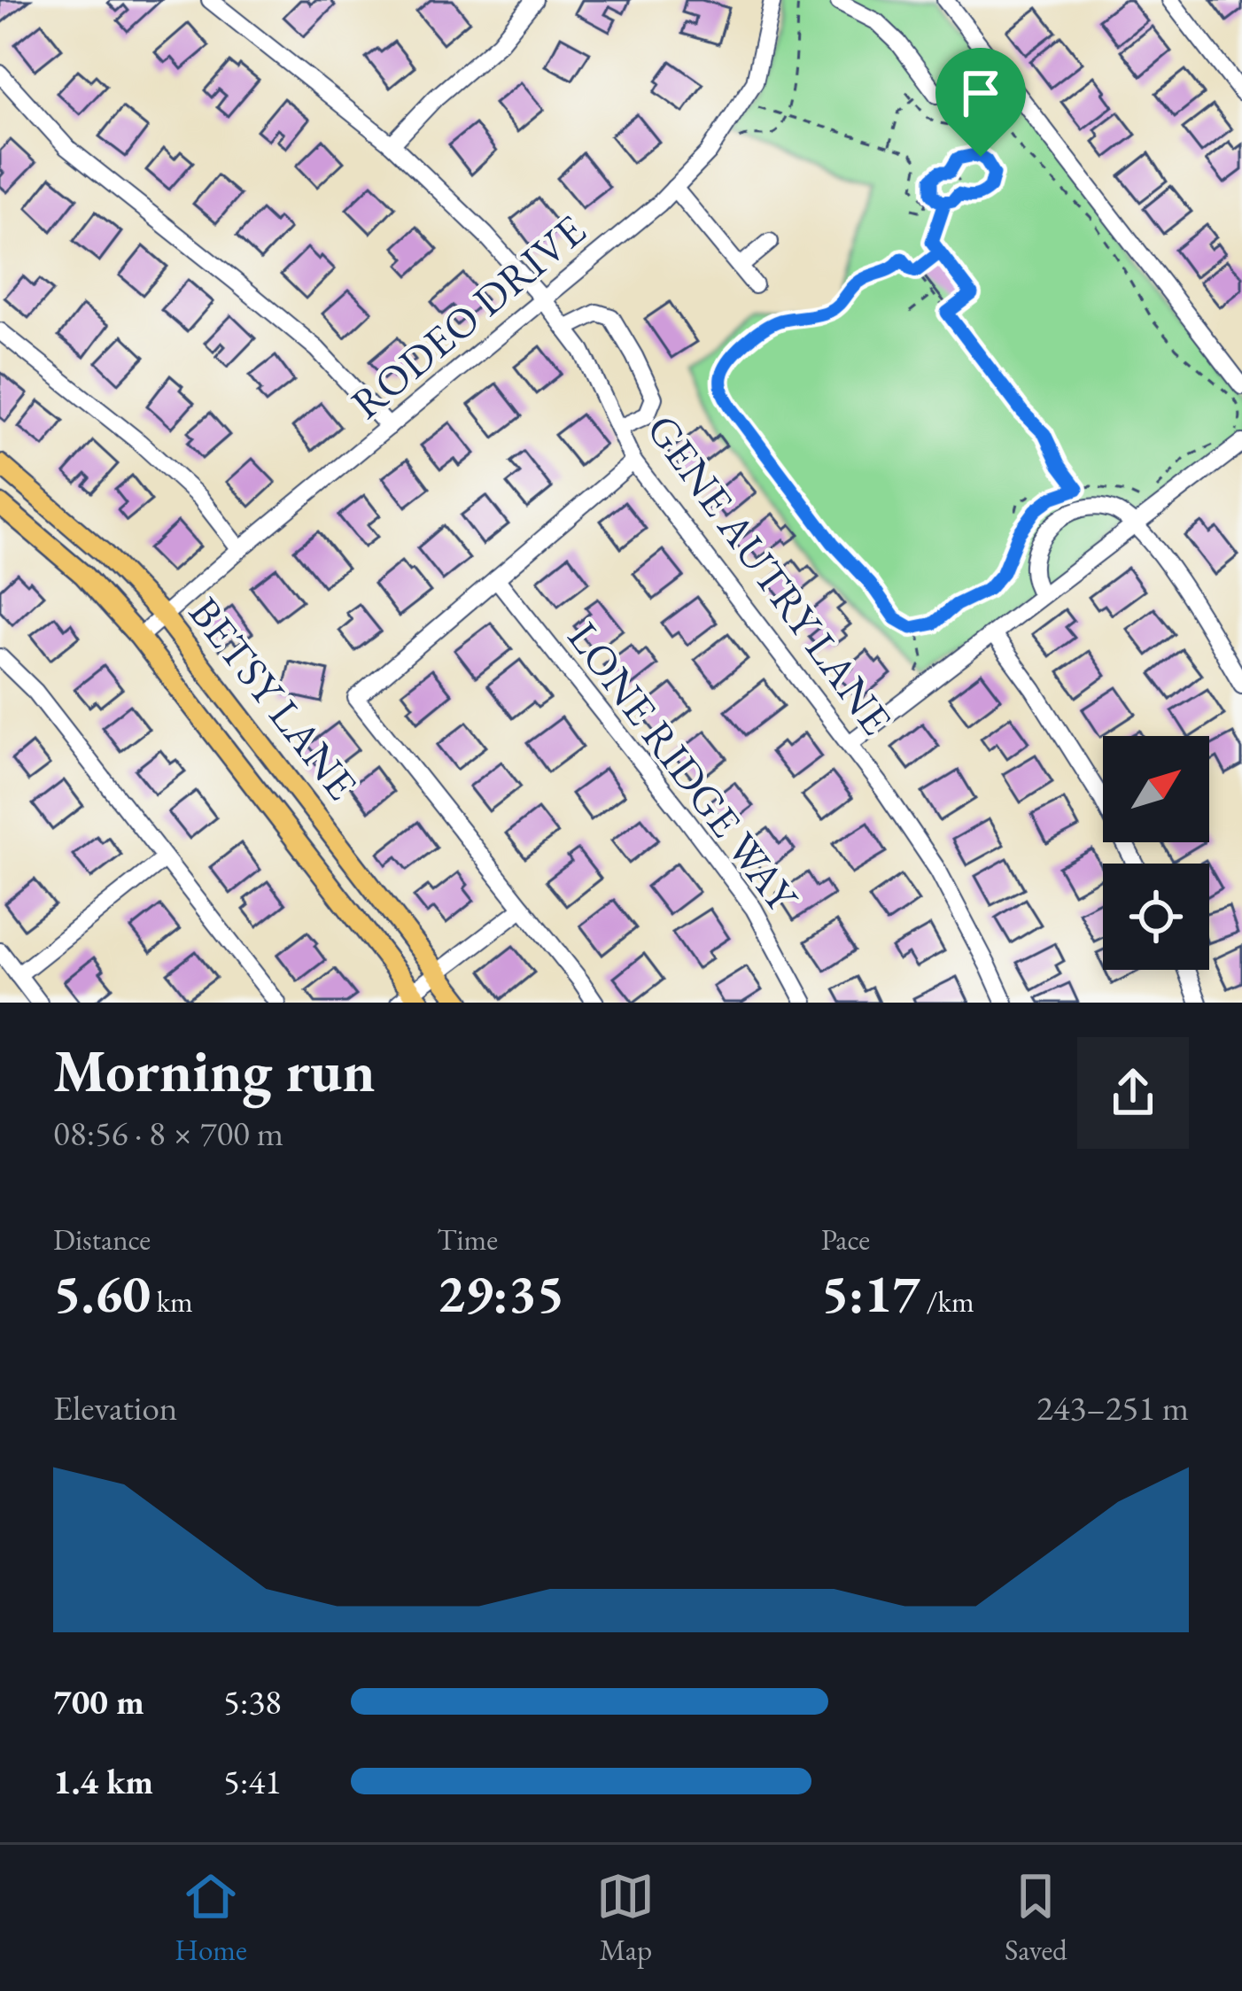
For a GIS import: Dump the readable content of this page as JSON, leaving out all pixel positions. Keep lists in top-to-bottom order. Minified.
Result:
{"streets":{"main road":["BETSY LANE"],"street":["RODEO DRIVE","GENE AUTRY LANE","LONE RIDGE WAY"]},"crossings":[["RODEO DRIVE","GENE AUTRY LANE"],["RODEO DRIVE","BETSY LANE"]],"north":"top right","page":{"heading":["Morning run","08:56 · 8 × 700 m"],"stats":[["Distance","5.60 km"],["Time","29:35"],["Pace","5:17 /km"]],"chart":["Elevation","243–251 m"],"list":[{"name":"700 m","note":"5:38"},{"name":"1.4 km","note":"5:41"}],"tabs":["Home","Map","Saved"]}}
